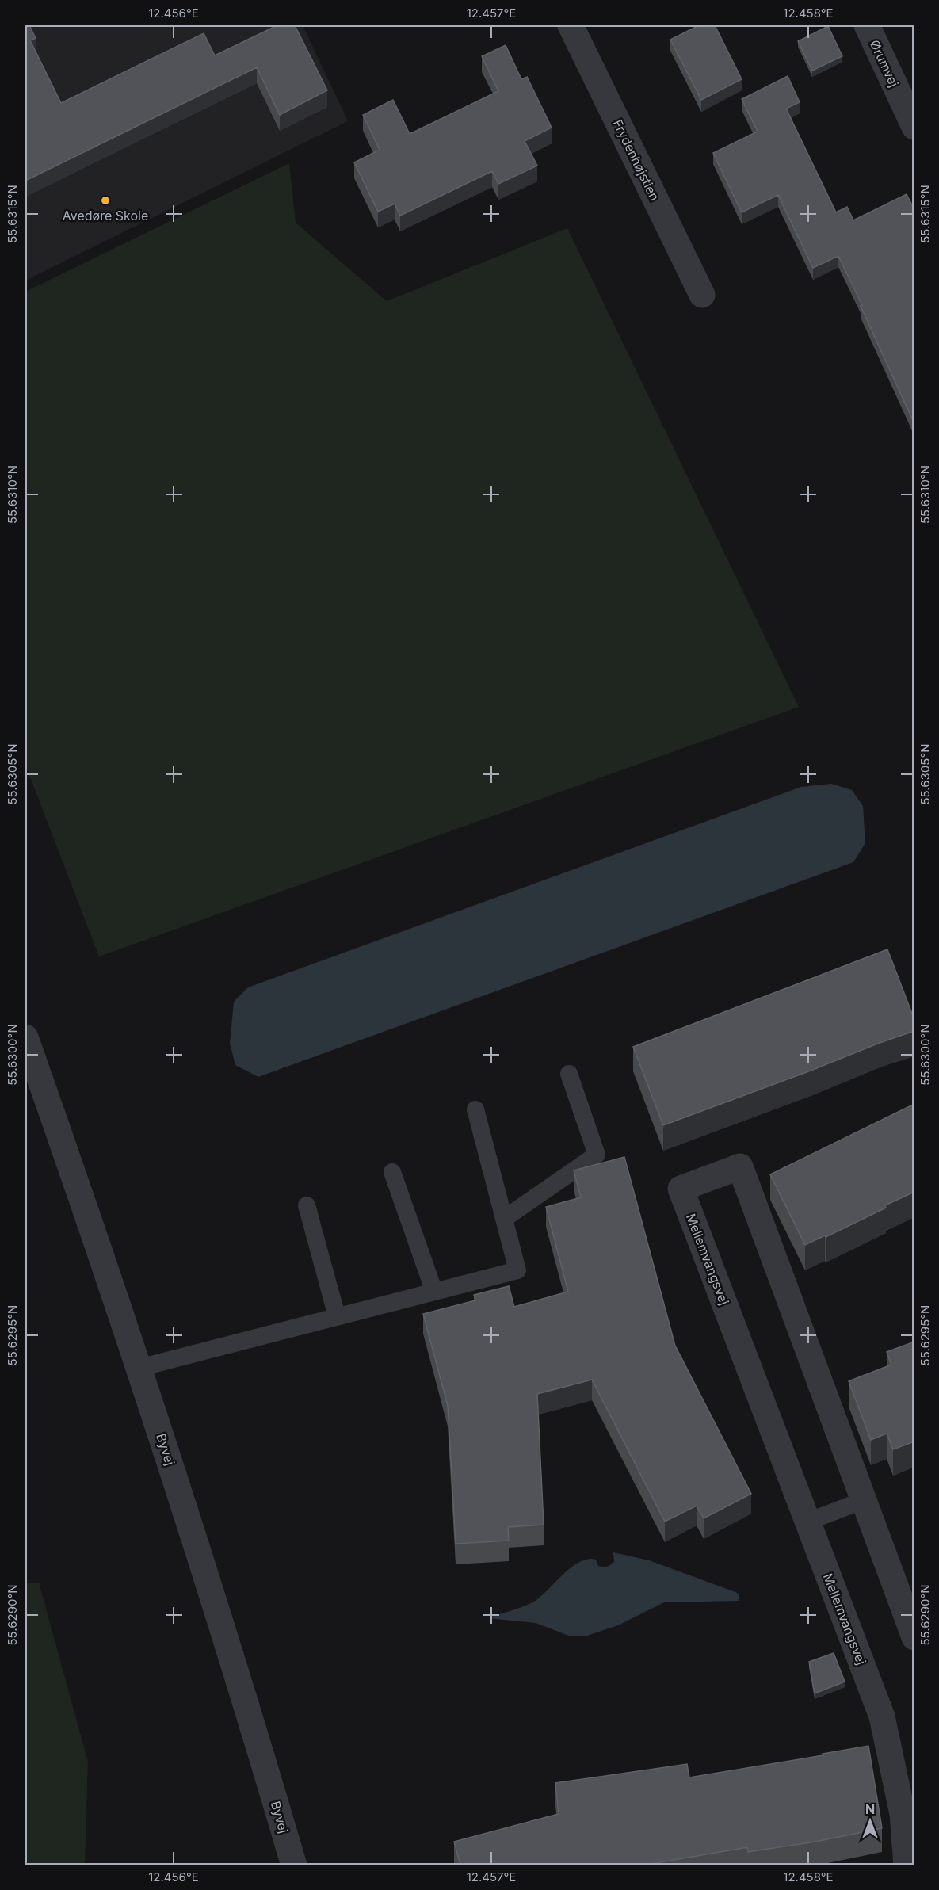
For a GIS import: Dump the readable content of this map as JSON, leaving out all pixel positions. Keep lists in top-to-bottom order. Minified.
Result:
{"streets":{"street":["Ørumvej","Frydenhøjstien","Mellemvangsvej","Byvej"]},"places":["Avedøre Skole"],"north":"top","coordinates":["12.456°E","12.457°E","12.458°E","55.6315°N","55.6310°N","55.6305°N","55.6300°N","55.6295°N","55.6290°N"]}
